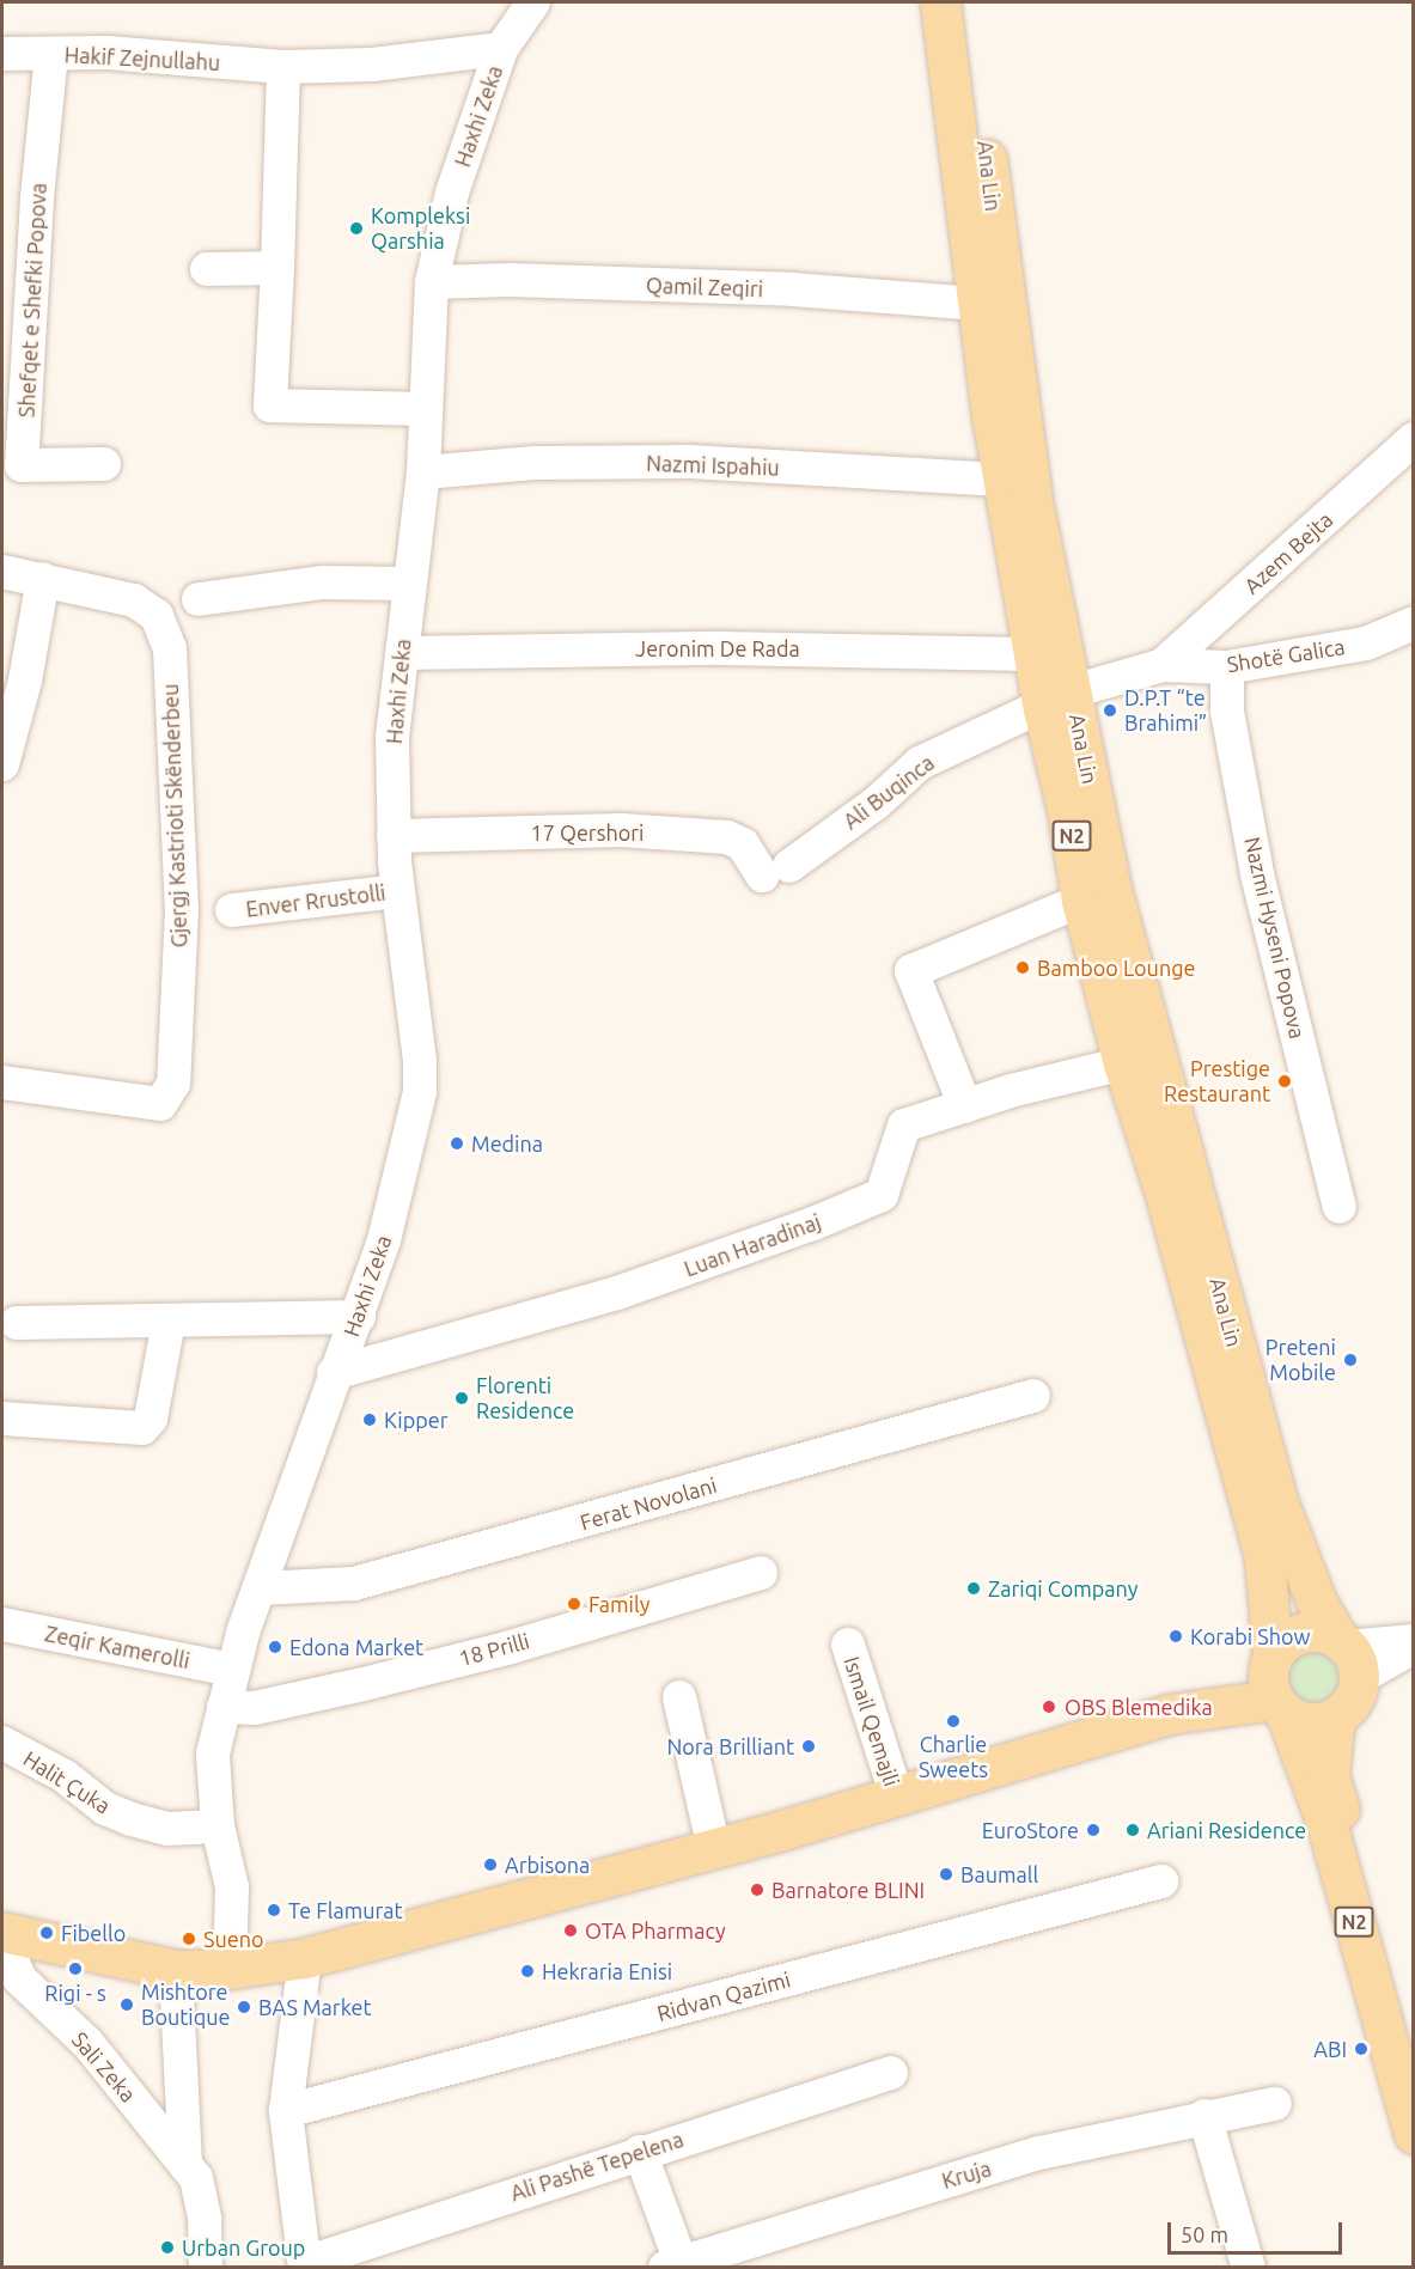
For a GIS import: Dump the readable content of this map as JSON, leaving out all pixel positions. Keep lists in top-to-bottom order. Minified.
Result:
{"streets":{"main road":["Ana Lin","N2"],"street":["Hakif Zejnullahu","Haxhi Zeka","Qamil Zeqiri","Shefqet e Shefki Popova","Nazmi Ispahiu","Azem Bejta","Jeronim De Rada","Shotë Galica","Ali Buqinca","Gjergj Kastrioti Skënderbeu","17 Qershori","Enver Rrustolli","Nazmi Hyseni Popova","Luan Haradinaj","Ferat Novolani","Zeqir Kamerolli","18 Prilli","Ismail Qemajli","Halit Çuka","Ridvan Qazimi","Sali Zeka","Ali Pashë Tepelena","Kruja"]},"crossings":[["Hakif Zejnullahu","Haxhi Zeka"],["Hakif Zejnullahu","Shefqet e Shefki Popova"],["Haxhi Zeka","Qamil Zeqiri"],["Haxhi Zeka","Nazmi Ispahiu"],["Haxhi Zeka","Jeronim De Rada"],["Haxhi Zeka","17 Qershori"],["Haxhi Zeka","Enver Rrustolli"],["Haxhi Zeka","Luan Haradinaj"],["Haxhi Zeka","Ferat Novolani"],["Haxhi Zeka","Zeqir Kamerolli"],["Haxhi Zeka","18 Prilli"],["Haxhi Zeka","Halit Çuka"],["Ana Lin","Qamil Zeqiri"],["Ana Lin","Nazmi Ispahiu"],["Ana Lin","Jeronim De Rada"],["Ana Lin","Shotë Galica"],["Ana Lin","Ali Buqinca"],["Ana Lin","N2"],["Ana Lin","Luan Haradinaj"],["Azem Bejta","Shotë Galica"],["Shotë Galica","Ali Buqinca"],["Shotë Galica","Nazmi Hyseni Popova"],["Ali Buqinca","17 Qershori"]],"places":["Kompleksi Qarshia","D.P.T “te Brahimi”","Bamboo Lounge","Prestige Restaurant","Medina","Preteni Mobile","Florenti Residence","Kipper","Zariqi Company","Family","Korabi Show","Edona Market","OBS Blemedika","Charlie Sweets","Nora Brilliant","EuroStore","Ariani Residence","Arbisona","Baumall","Barnatore BLINI","Te Flamurat","OTA Pharmacy","Fibello","Sueno","Rigi - s","Hekraria Enisi","Mishtore Boutique","BAS Market","ABI","Urban Group"],"scale_bar":"50 m"}
